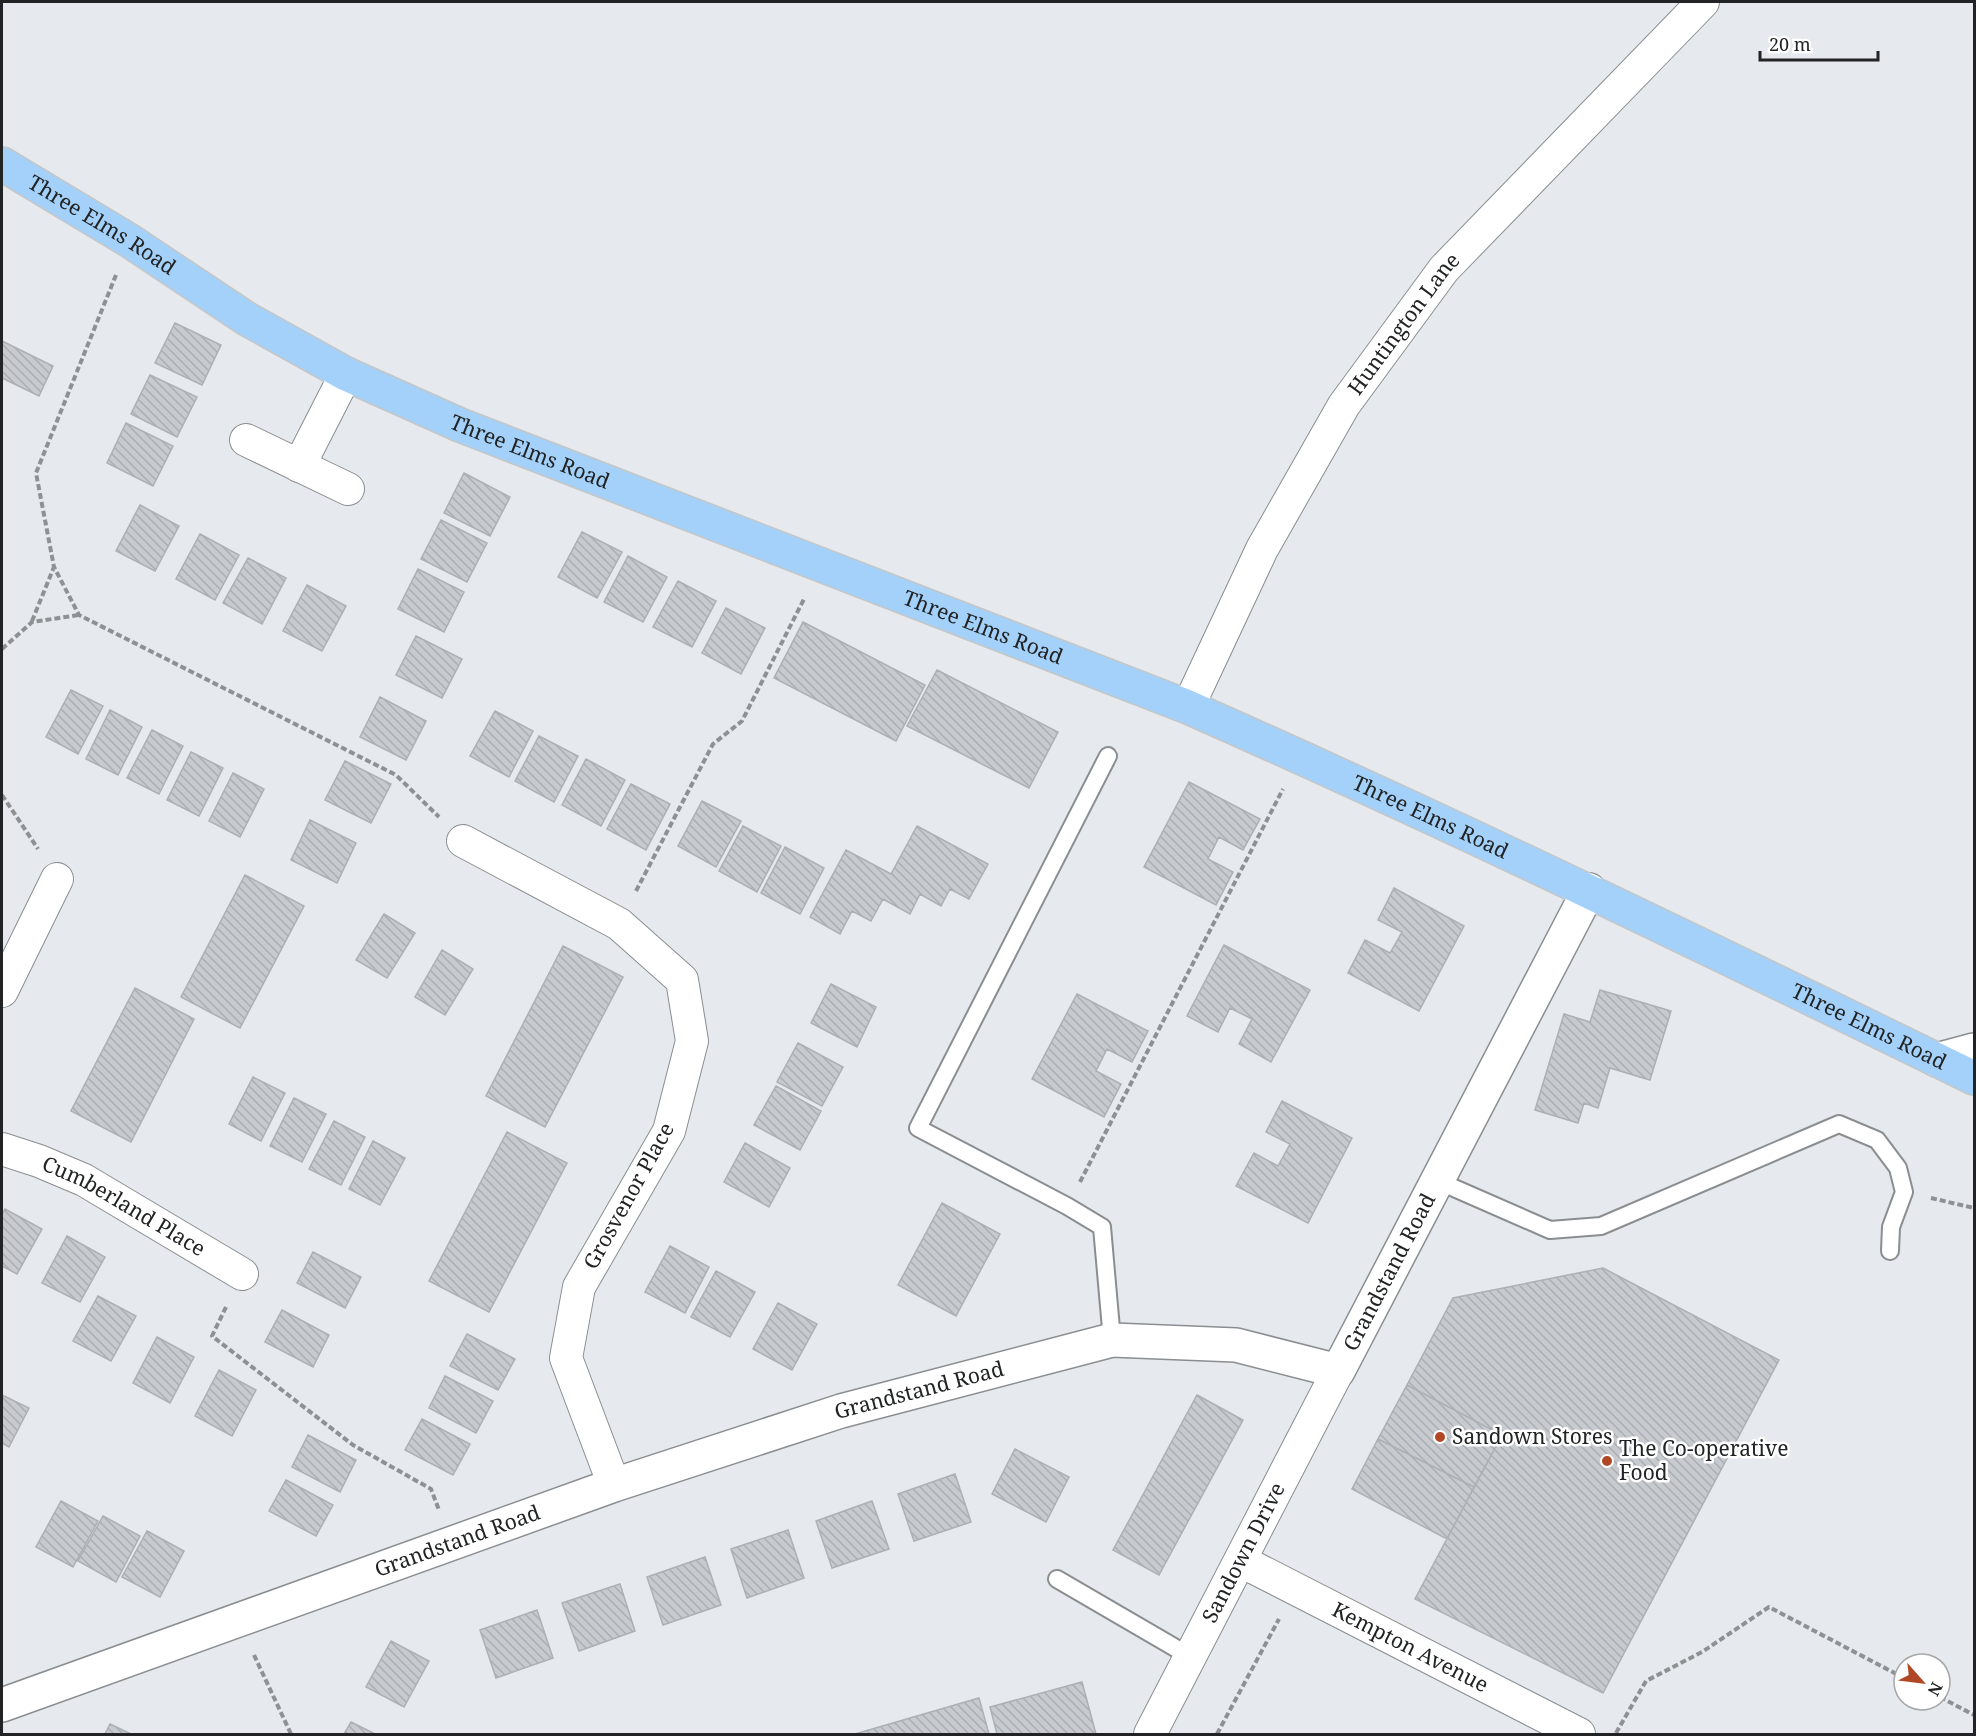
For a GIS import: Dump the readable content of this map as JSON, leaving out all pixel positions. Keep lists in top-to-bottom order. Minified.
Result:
{"streets":{"main road":["Three Elms Road"],"street":["Huntington Lane","Grosvenor Place","Cumberland Place","Grandstand Road","Sandown Drive","Kempton Avenue"]},"crossings":[["Three Elms Road","Huntington Lane"],["Three Elms Road","Grandstand Road"],["Grosvenor Place","Grandstand Road"],["Grandstand Road","Sandown Drive"],["Sandown Drive","Kempton Avenue"]],"places":["Sandown Stores","The Co-operative Food"],"scale_bar":"20 m","north":"bottom right"}
